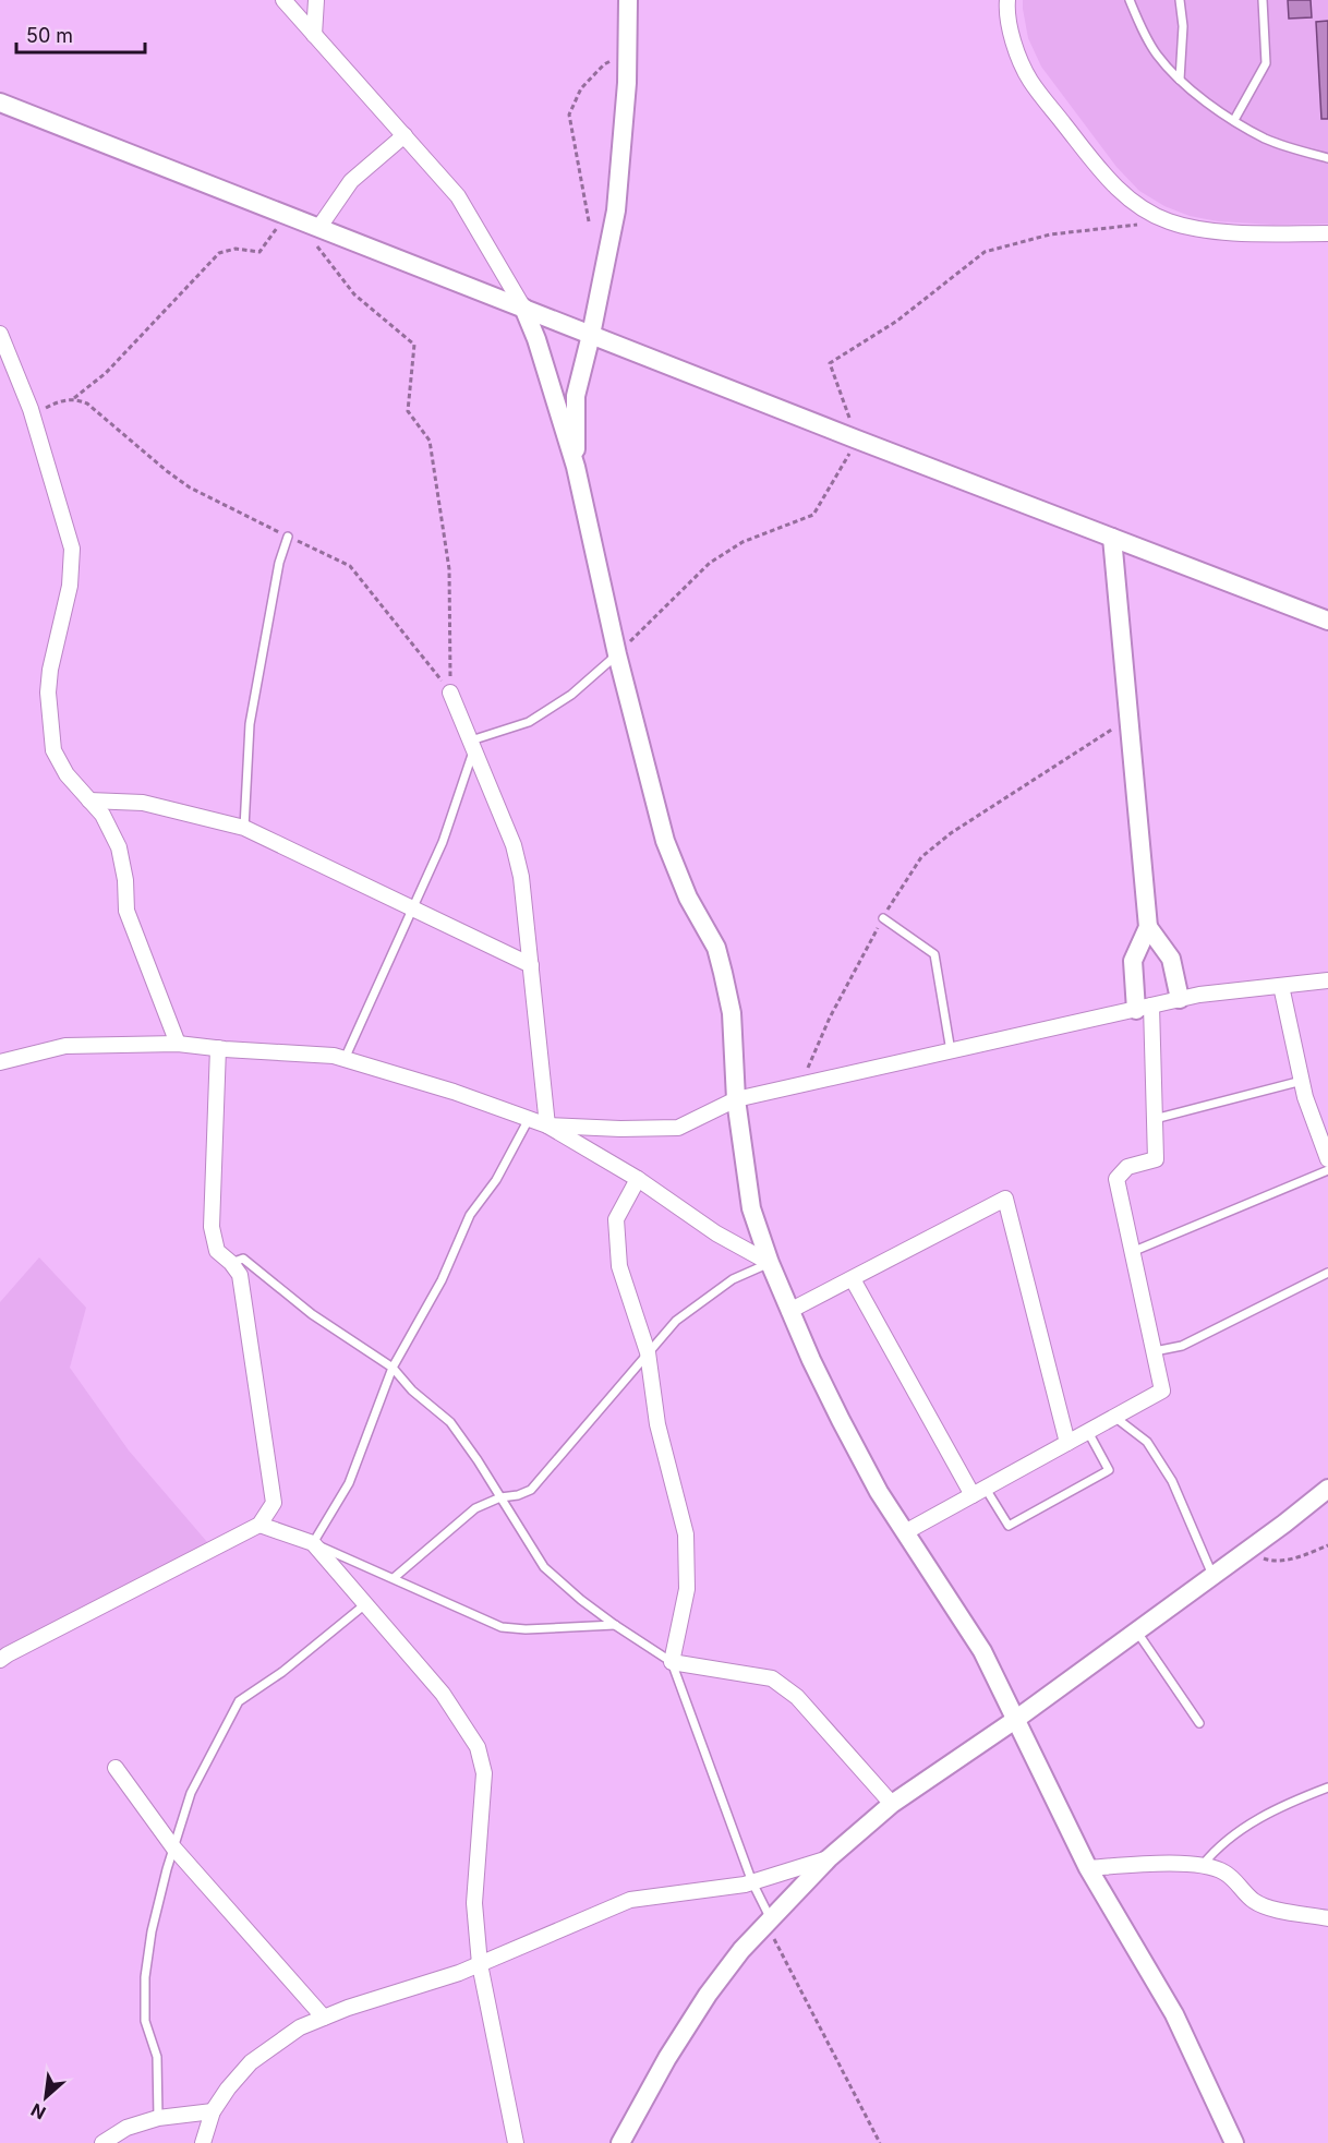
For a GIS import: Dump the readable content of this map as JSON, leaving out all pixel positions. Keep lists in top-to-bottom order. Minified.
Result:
{"scale_bar":"50 m","north":"bottom left"}
